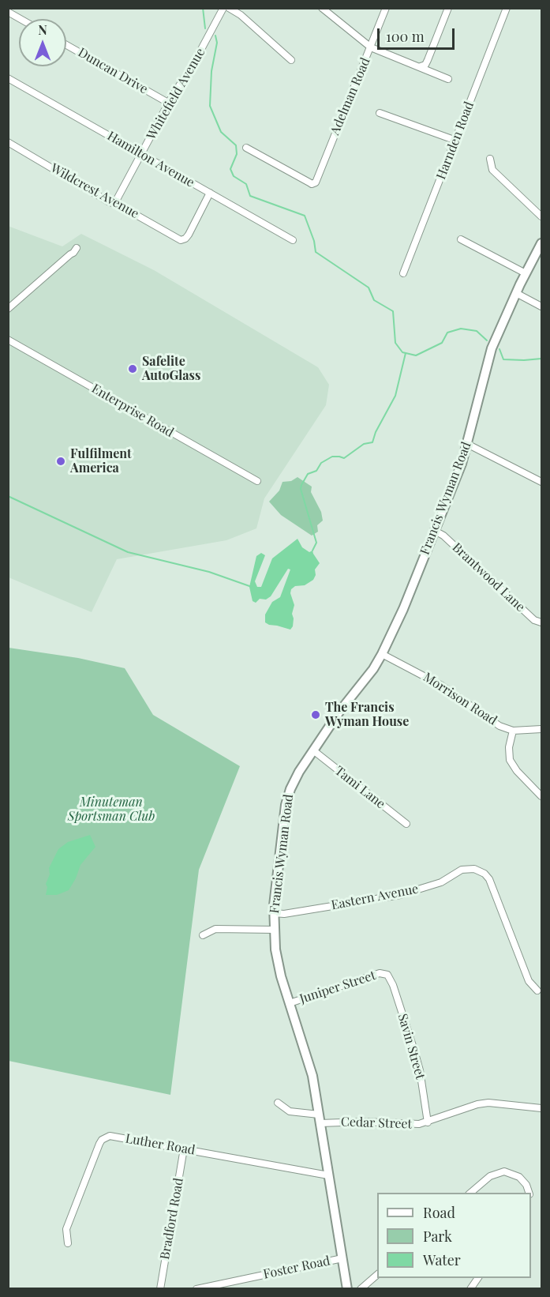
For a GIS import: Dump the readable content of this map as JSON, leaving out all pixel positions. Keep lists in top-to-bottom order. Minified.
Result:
{"streets":{"main road":["Francis Wyman Road"],"street":["Duncan Drive","Whitefield Avenue","Adelman Road","Harnden Road","Hamilton Avenue","Wildcrest Avenue","Enterprise Road","Brantwood Lane","Morrison Road","Tami Lane","Eastern Avenue","Juniper Street","Savin Street","Cedar Street","Luther Road","Bradford Road","Foster Road"]},"crossings":[["Duncan Drive","Whitefield Avenue"],["Whitefield Avenue","Hamilton Avenue"],["Whitefield Avenue","Wildcrest Avenue"],["Hamilton Avenue","Wildcrest Avenue"],["Francis Wyman Road","Brantwood Lane"],["Francis Wyman Road","Morrison Road"],["Francis Wyman Road","Tami Lane"],["Francis Wyman Road","Eastern Avenue"],["Francis Wyman Road","Juniper Street"],["Francis Wyman Road","Cedar Street"],["Francis Wyman Road","Luther Road"],["Francis Wyman Road","Foster Road"],["Juniper Street","Savin Street"],["Savin Street","Cedar Street"],["Luther Road","Bradford Road"]],"parks":["Minuteman Sportsman Club"],"places":["Safelite AutoGlass","Fulfilment America","The Francis Wyman House"],"legend":["Road","Park","Water"],"scale_bar":"100 m","north":"top"}
